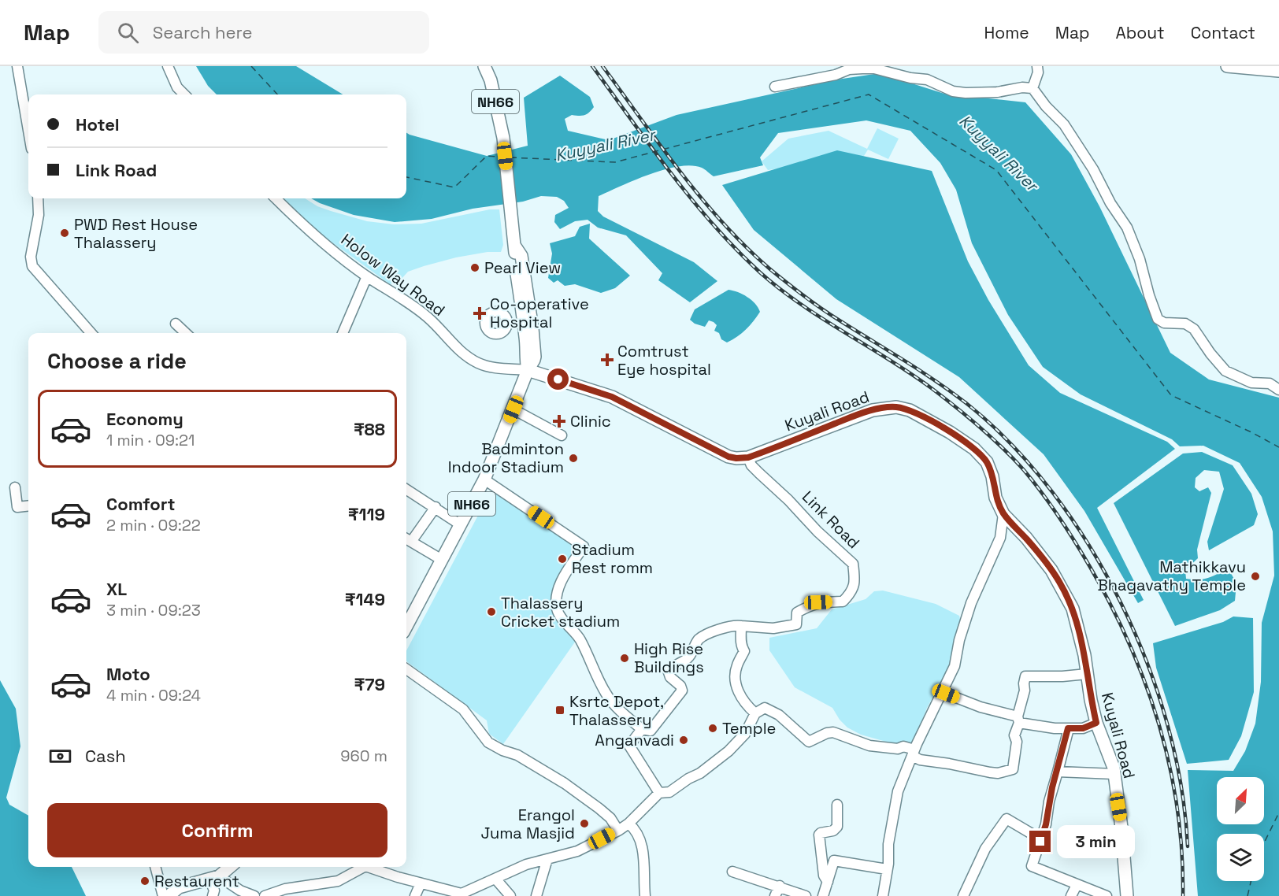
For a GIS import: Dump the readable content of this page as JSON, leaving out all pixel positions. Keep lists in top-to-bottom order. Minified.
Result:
{"streets":{"main road":["NH66","Kuyali Road"],"street":["Holow Way Road","Link Road"]},"crossings":[["NH66","Holow Way Road"],["NH66","Kuyali Road"],["Holow Way Road","Kuyali Road"],["Kuyali Road","Link Road"]],"water":["Kuyyali River"],"places":{"other":["PWD Rest House Thalassery","Pearl View","Badminton Indoor Stadium","Stadium Rest romm","Mathikkavu Bhagavathy Temple","Thalassery Cricket stadium","High Rise Buildings","Temple","Anganvadi","Erangol Juma Masjid","Restaurent"],"health":["Co-operative Hospital","Comtrust Eye hospital","Clinic"],"transit":["Ksrtc Depot, Thalassery"]},"north":"top right","page":{"header":"Map","search":"Search here","nav":["Home","Map","About","Contact"],"banner":["Hotel","Link Road"],"heading":"Choose a ride","list":[{"name":"Economy","note":"1 min · 09:21","value":"₹88"},{"name":"Comfort","note":"2 min · 09:22","value":"₹119"},{"name":"XL","note":"3 min · 09:23","value":"₹149"},{"name":"Moto","note":"4 min · 09:24","value":"₹79"}],"pay":["Cash","960 m"],"buttons":"Confirm","bubble":"3 min"}}
